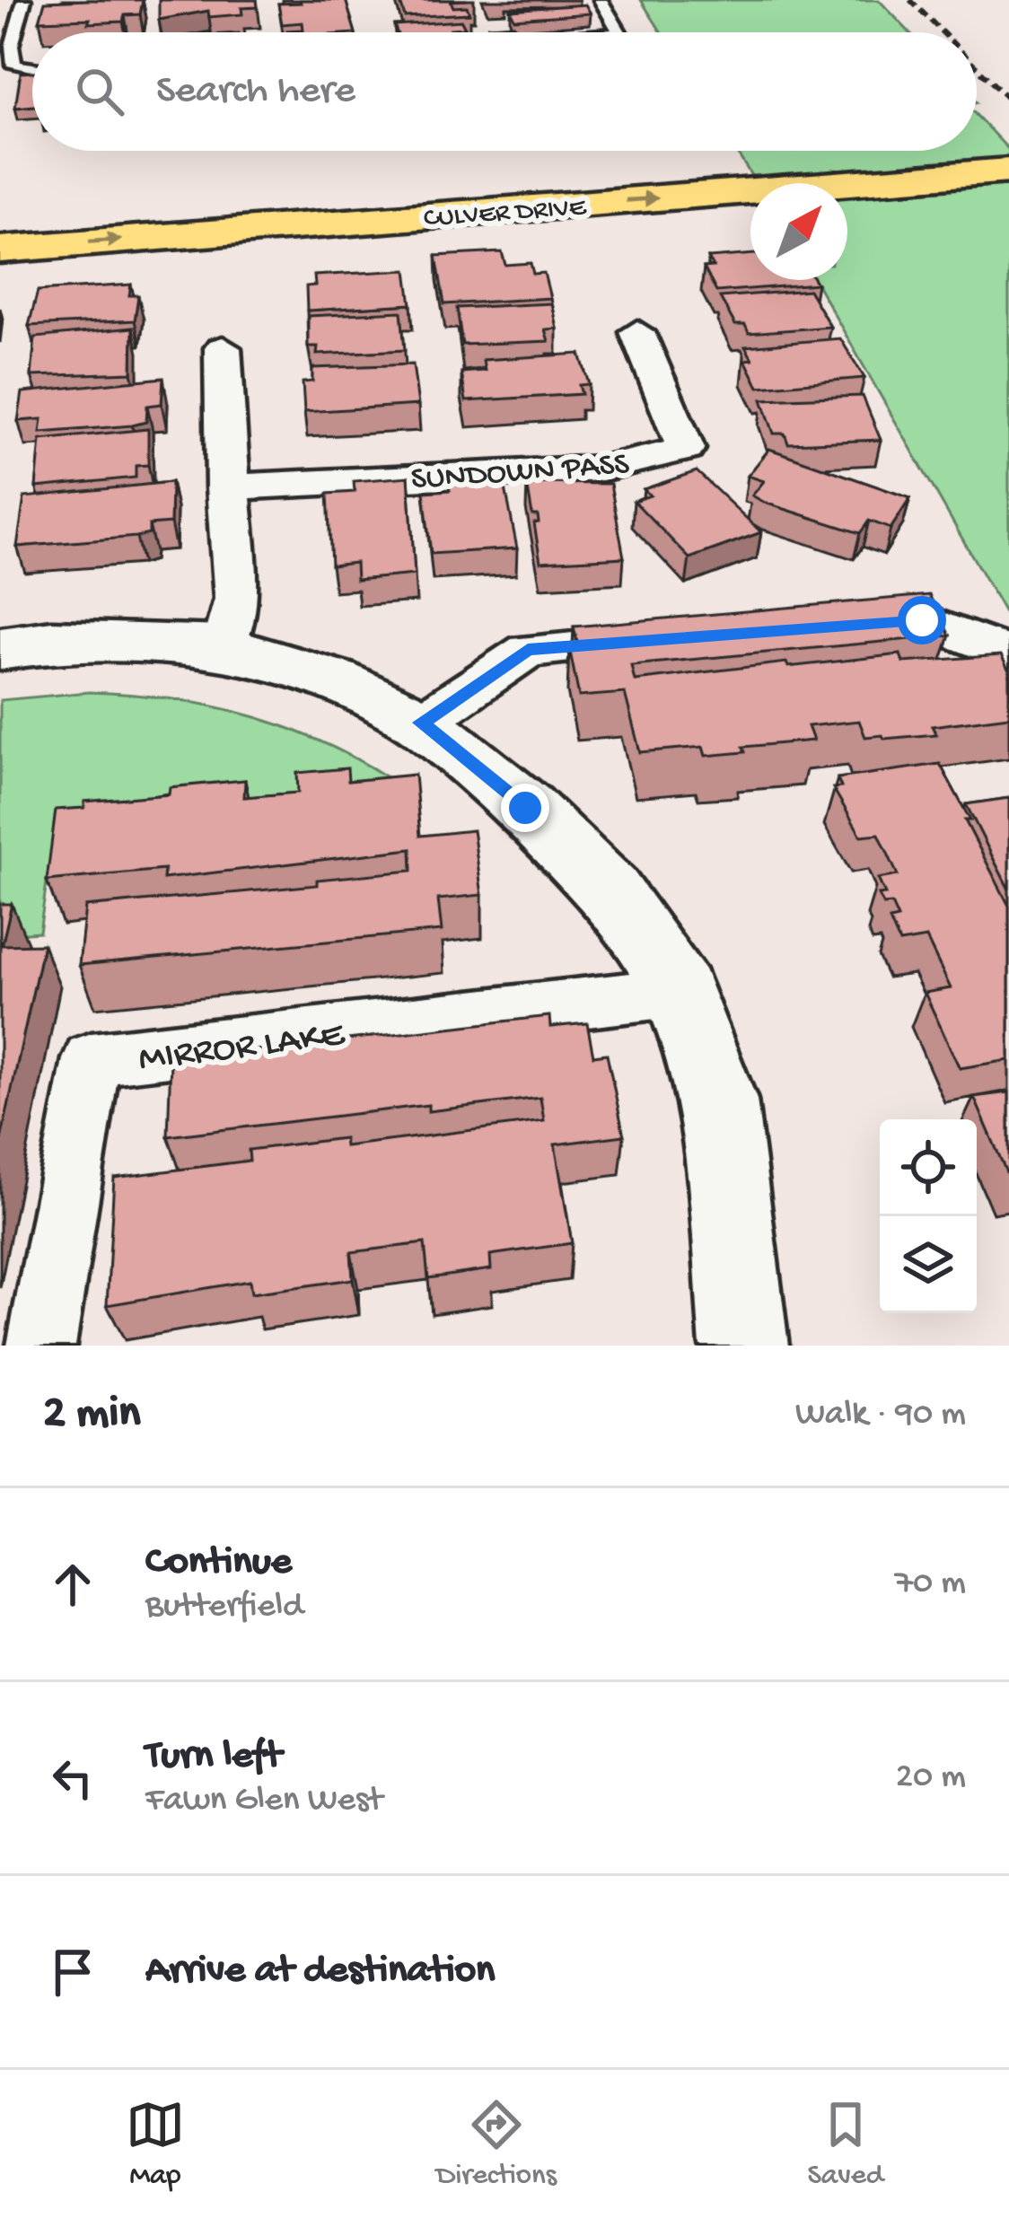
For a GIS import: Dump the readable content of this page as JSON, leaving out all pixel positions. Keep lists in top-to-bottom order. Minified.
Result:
{"streets":{"main road":["CULVER DRIVE"],"street":["SUNDOWN PASS","MIRROR LAKE"]},"north":"top right","page":{"search":"Search here","heading":["2 min","Walk · 90 m"],"list":[["Continue","Butterfield","70 m"],["Turn left","Fawn Glen West","20 m"],"Arrive at destination"],"nav":["Map","Directions","Saved"]}}
